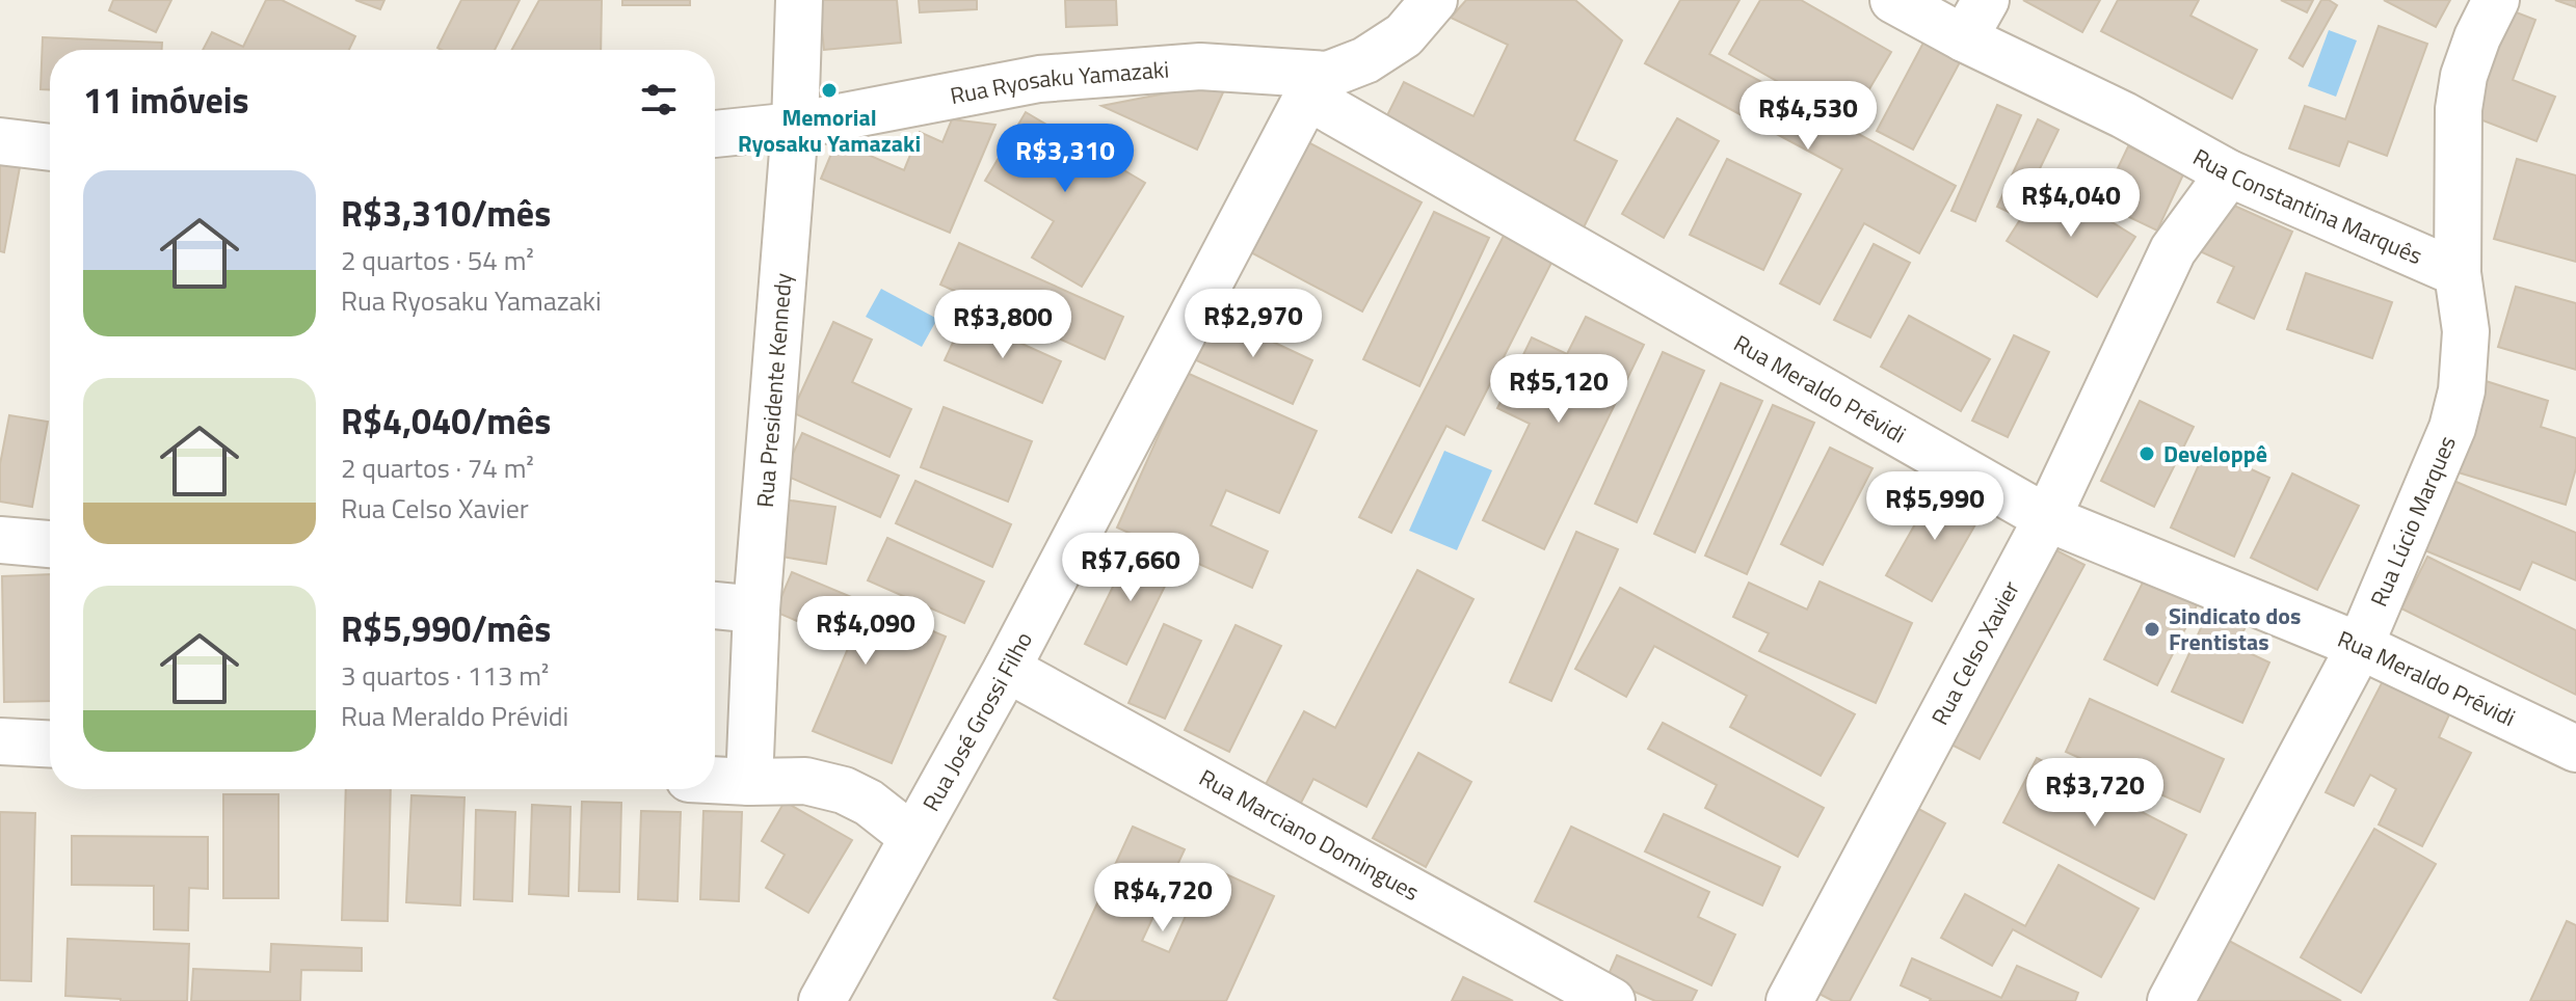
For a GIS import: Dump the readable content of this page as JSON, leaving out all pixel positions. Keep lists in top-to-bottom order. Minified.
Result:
{"streets":{"street":["Rua Ryosaku Yamazaki","Rua Constantina Marquês","Rua Meraldo Prévidi","Rua Presidente Kennedy","Rua Lúcio Marques","Rua Celso Xavier","Rua José Grossi Filho","Rua Marciano Domingues"]},"crossings":[["Rua Ryosaku Yamazaki","Rua Meraldo Prévidi"],["Rua Ryosaku Yamazaki","Rua Presidente Kennedy"],["Rua Ryosaku Yamazaki","Rua José Grossi Filho"],["Rua Constantina Marquês","Rua Lúcio Marques"],["Rua Constantina Marquês","Rua Celso Xavier"],["Rua Meraldo Prévidi","Rua Lúcio Marques"],["Rua Meraldo Prévidi","Rua Celso Xavier"],["Rua Meraldo Prévidi","Rua José Grossi Filho"],["Rua José Grossi Filho","Rua Marciano Domingues"]],"places":["Memorial Ryosaku Yamazaki","Developpê","Sindicato dos Frentistas"],"page":{"heading":"11 imóveis","price":["R$4,530","R$3,310","R$4,040","R$2,970","R$3,800","R$5,120","R$5,990","R$7,660","R$4,090","R$3,720","R$4,720"],"list":[{"name":"R$3,310/mês","note":"2 quartos · 54 m² · Rua Ryosaku Yamazaki"},{"name":"R$4,040/mês","note":"2 quartos · 74 m² · Rua Celso Xavier"},{"name":"R$5,990/mês","note":"3 quartos · 113 m² · Rua Meraldo Prévidi"}]}}
